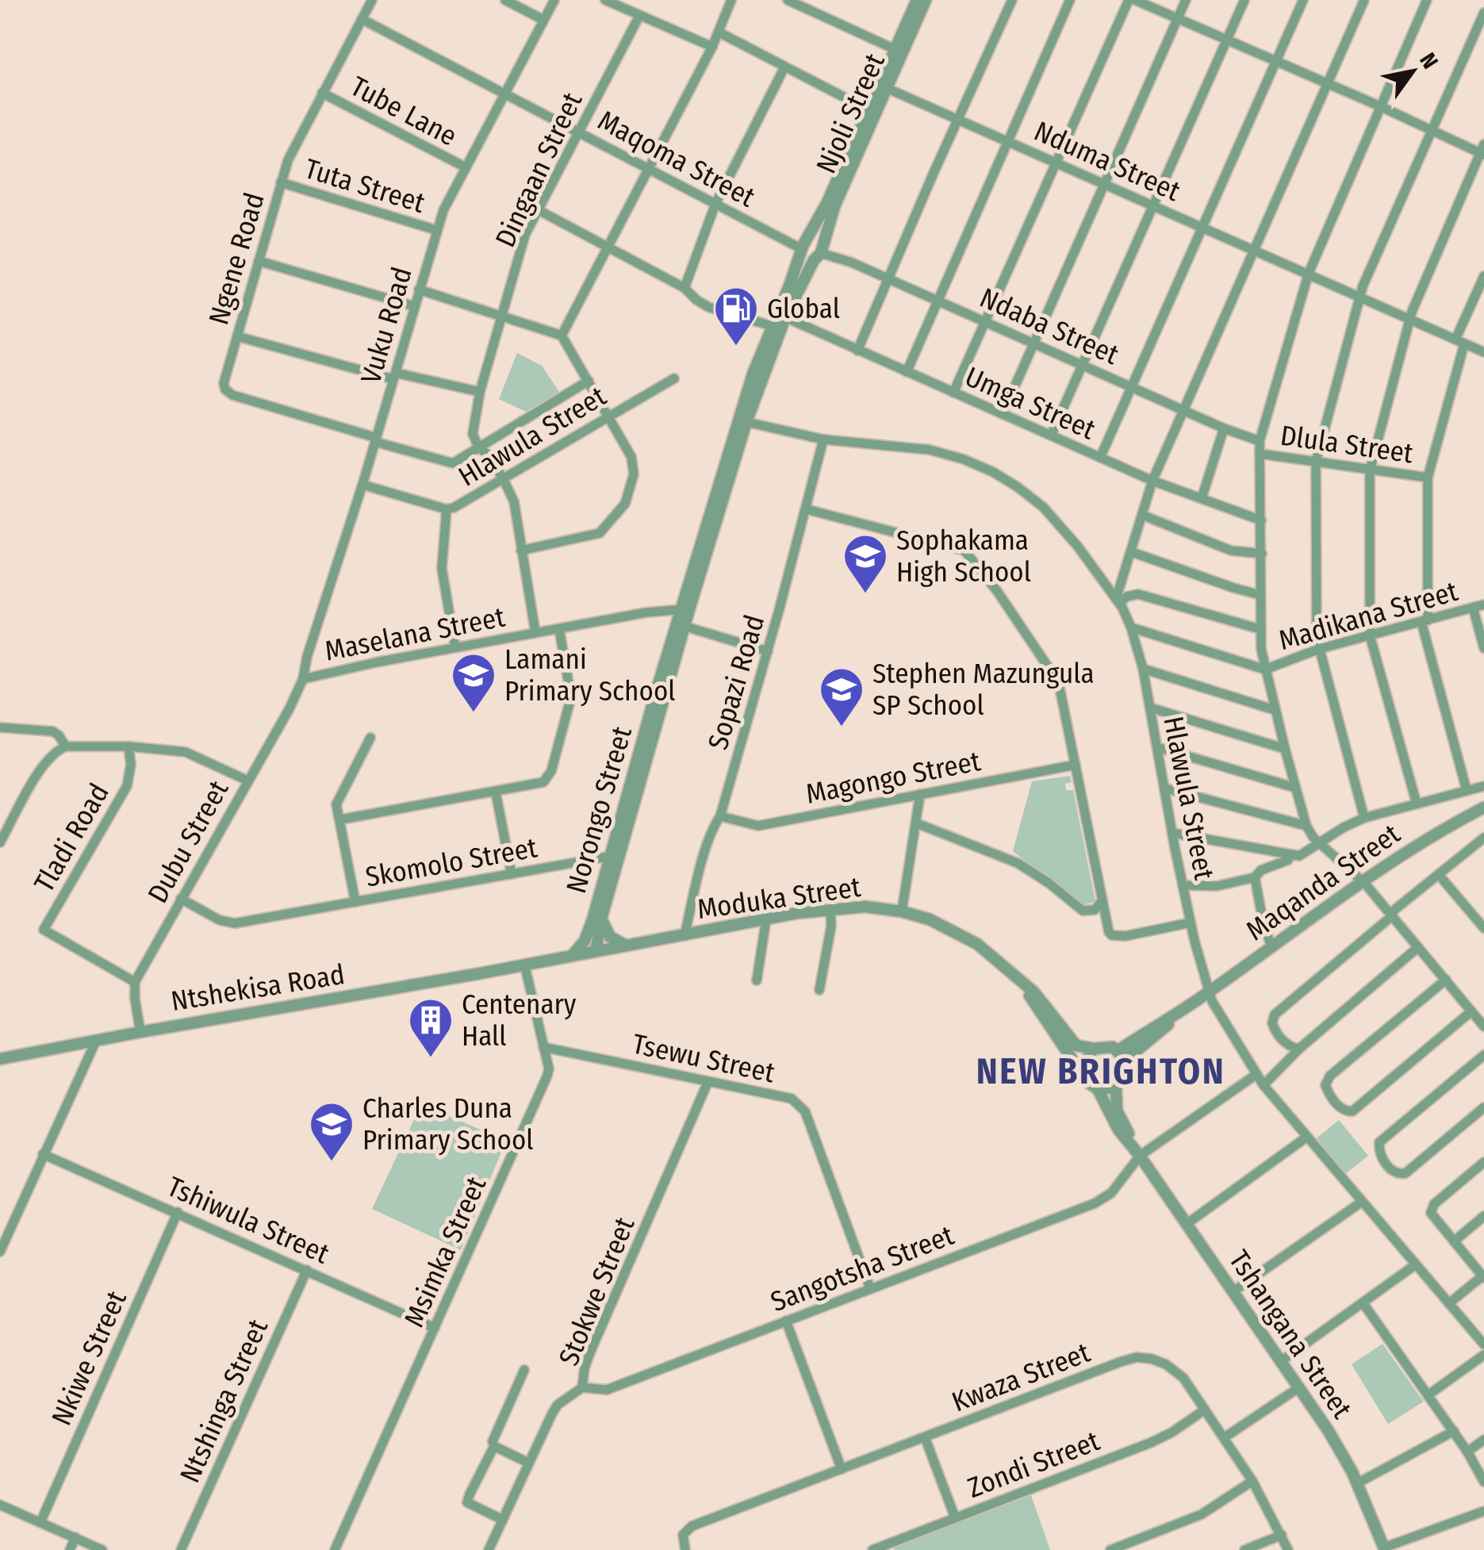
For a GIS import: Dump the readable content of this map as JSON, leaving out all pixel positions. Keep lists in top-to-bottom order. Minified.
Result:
{"streets":{"street":["Tube Lane","Njoli Street","Maqoma Street","Nduma Street","Dingaan Street","Tuta Street","Ngene Road","Vuku Road","Ndaba Street","Umga Street","Hlawula Street","Dlula Street","Madikana Street","Maselana Street","Sopazi Road","Magongo Street","Norongo Street","Tladi Road","Dubu Street","Skomolo Street","Maqanda Street","Moduka Street","Ntshekisa Road","Tsewu Street","Tshiwula Street","Msimka Street","Sangotsha Street","Stokwe Street","Tshangana Street","Nkiwe Street","Kwaza Street","Ntshinga Street","Zondi Street"]},"crossings":[["Tube Lane","Ngene Road"],["Tube Lane","Vuku Road"],["Njoli Street","Maqoma Street"],["Njoli Street","Nduma Street"],["Njoli Street","Ndaba Street"],["Njoli Street","Norongo Street"],["Maqoma Street","Dingaan Street"],["Maqoma Street","Ngene Road"],["Maqoma Street","Vuku Road"],["Tuta Street","Ngene Road"],["Tuta Street","Vuku Road"],["Ngene Road","Vuku Road"],["Vuku Road","Hlawula Street"],["Vuku Road","Maselana Street"],["Vuku Road","Dubu Street"],["Hlawula Street","Maselana Street"],["Hlawula Street","Sopazi Road"],["Hlawula Street","Maqanda Street"],["Hlawula Street","Sangotsha Street"],["Maselana Street","Norongo Street"],["Maselana Street","Dubu Street"],["Sopazi Road","Magongo Street"],["Sopazi Road","Moduka Street"],["Norongo Street","Skomolo Street"],["Norongo Street","Moduka Street"],["Tladi Road","Dubu Street"],["Dubu Street","Skomolo Street"],["Maqanda Street","Moduka Street"],["Maqanda Street","Tshangana Street"],["Moduka Street","Ntshekisa Road"],["Moduka Street","Msimka Street"],["Moduka Street","Tshangana Street"],["Ntshekisa Road","Msimka Street"],["Tsewu Street","Msimka Street"],["Tsewu Street","Sangotsha Street"],["Tsewu Street","Stokwe Street"],["Tshiwula Street","Msimka Street"],["Tshiwula Street","Nkiwe Street"],["Tshiwula Street","Ntshinga Street"],["Sangotsha Street","Stokwe Street"],["Sangotsha Street","Tshangana Street"],["Kwaza Street","Zondi Street"]],"districts":["NEW BRIGHTON"],"places":{"fuel station":["Global"],"school or university":["Sophakama High School","Lamani Primary School","Stephen Mazungula SP School","Charles Duna Primary School"],"building":["Centenary Hall"]},"north":"top right"}
